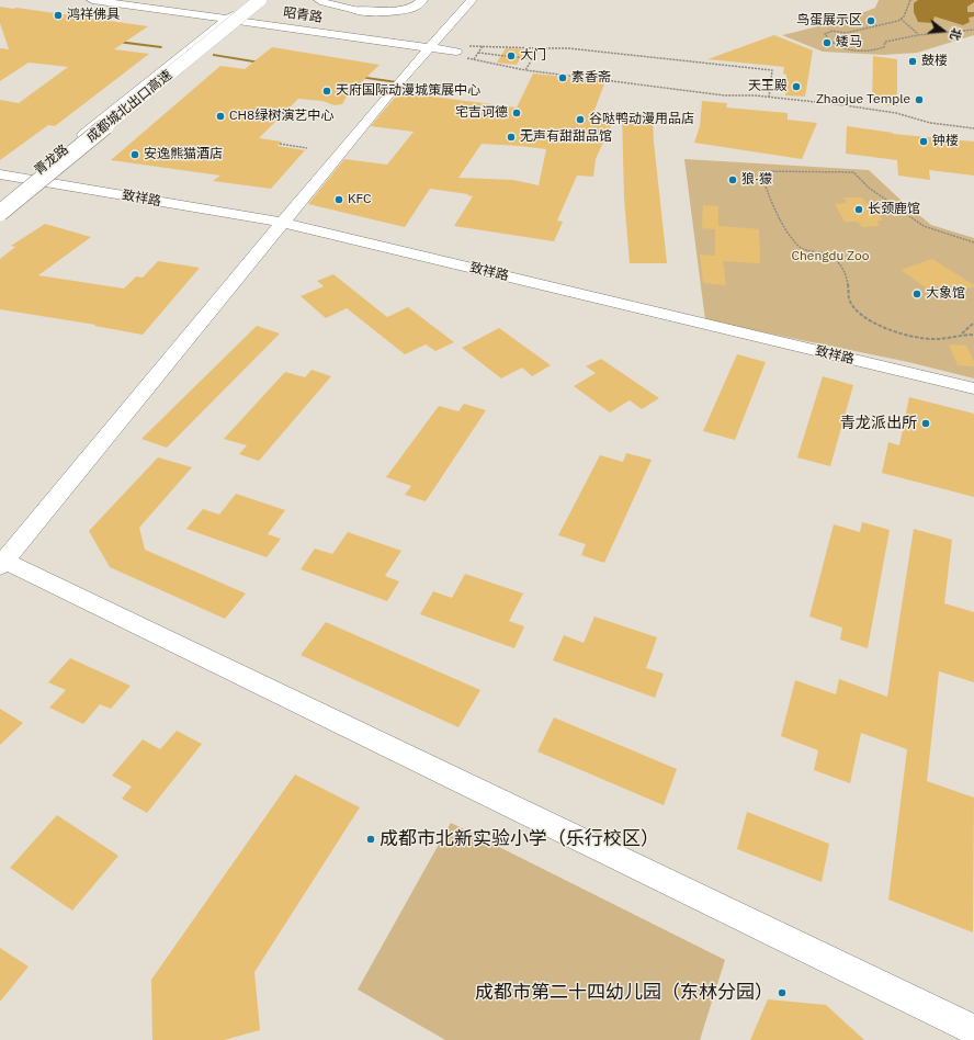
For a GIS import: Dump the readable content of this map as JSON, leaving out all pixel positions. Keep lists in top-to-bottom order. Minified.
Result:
{"streets":{"highway":["成都城北出口高速"],"street":["昭青路","青龙路","致祥路"]},"crossings":[["昭青路","青龙路"],["成都城北出口高速","青龙路"],["青龙路","致祥路"]],"parks":["Chengdu Zoo"],"places":["鸿祥佛具","鸟蛋展示区","矮马","大门","鼓楼","素香斋","天王殿","天府国际动漫城策展中心","Zhaojue Temple","宅吉诃德","CH8绿树演艺中心","谷哒鸭动漫用品店","无声有甜甜品馆","钟楼","安逸熊猫酒店","狼·獴","KFC","长颈鹿馆","大象馆","青龙派出所","成都市北新实验小学（乐行校区）","成都市第二十四幼儿园（东林分园）"],"north":"right"}
